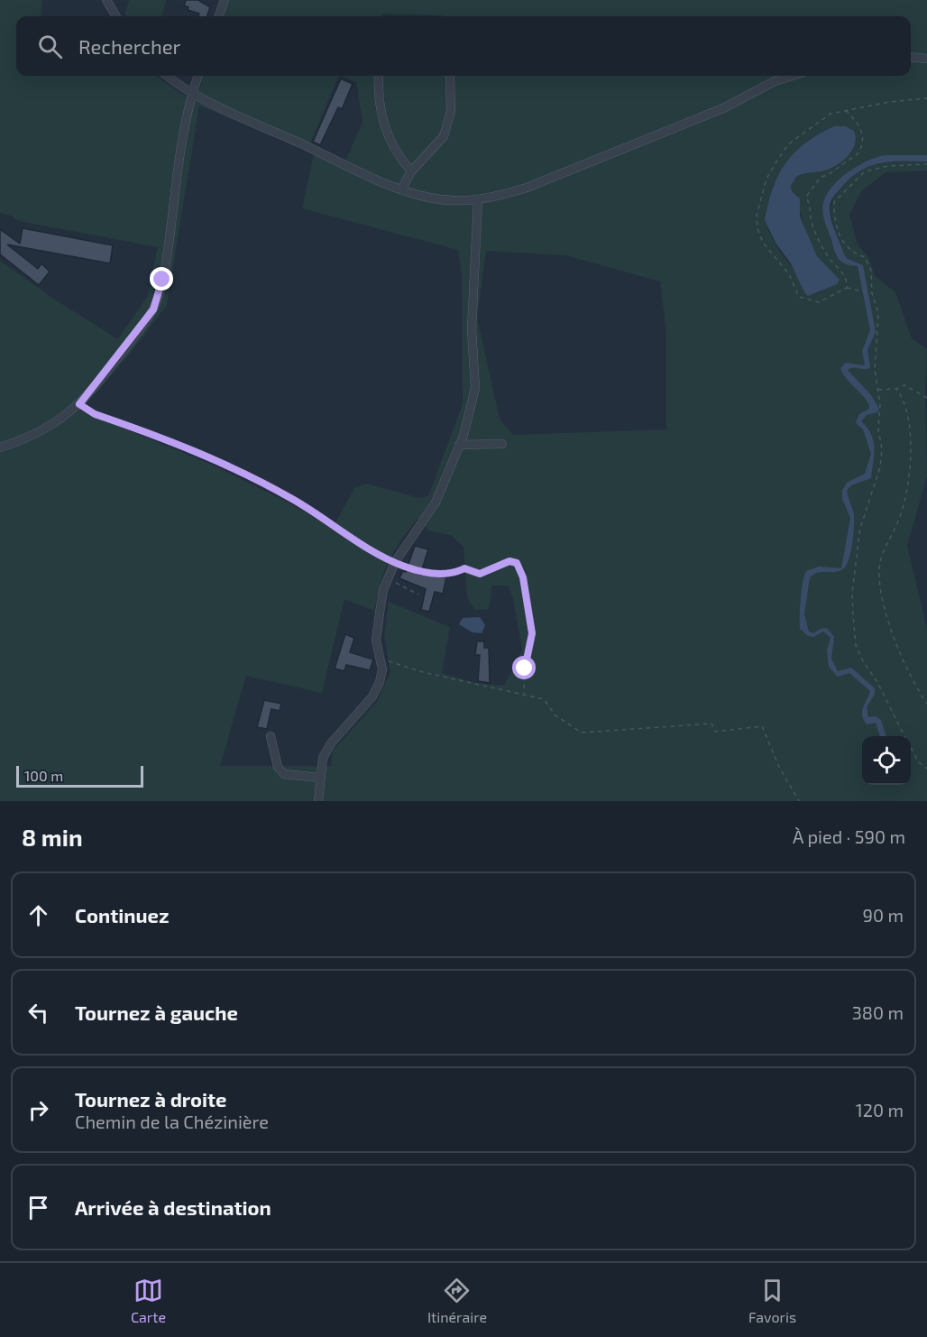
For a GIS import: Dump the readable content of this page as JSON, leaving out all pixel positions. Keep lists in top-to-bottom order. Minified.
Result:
{"scale_bar":"100 m","page":{"search":"Rechercher","scale":"100 m","heading":["8 min","À pied · 590 m"],"list":[["Continuez","90 m"],["Tournez à gauche","380 m"],["Tournez à droite","Chemin de la Chézinière","120 m"],"Arrivée à destination"],"nav":["Carte","Itinéraire","Favoris"]}}
